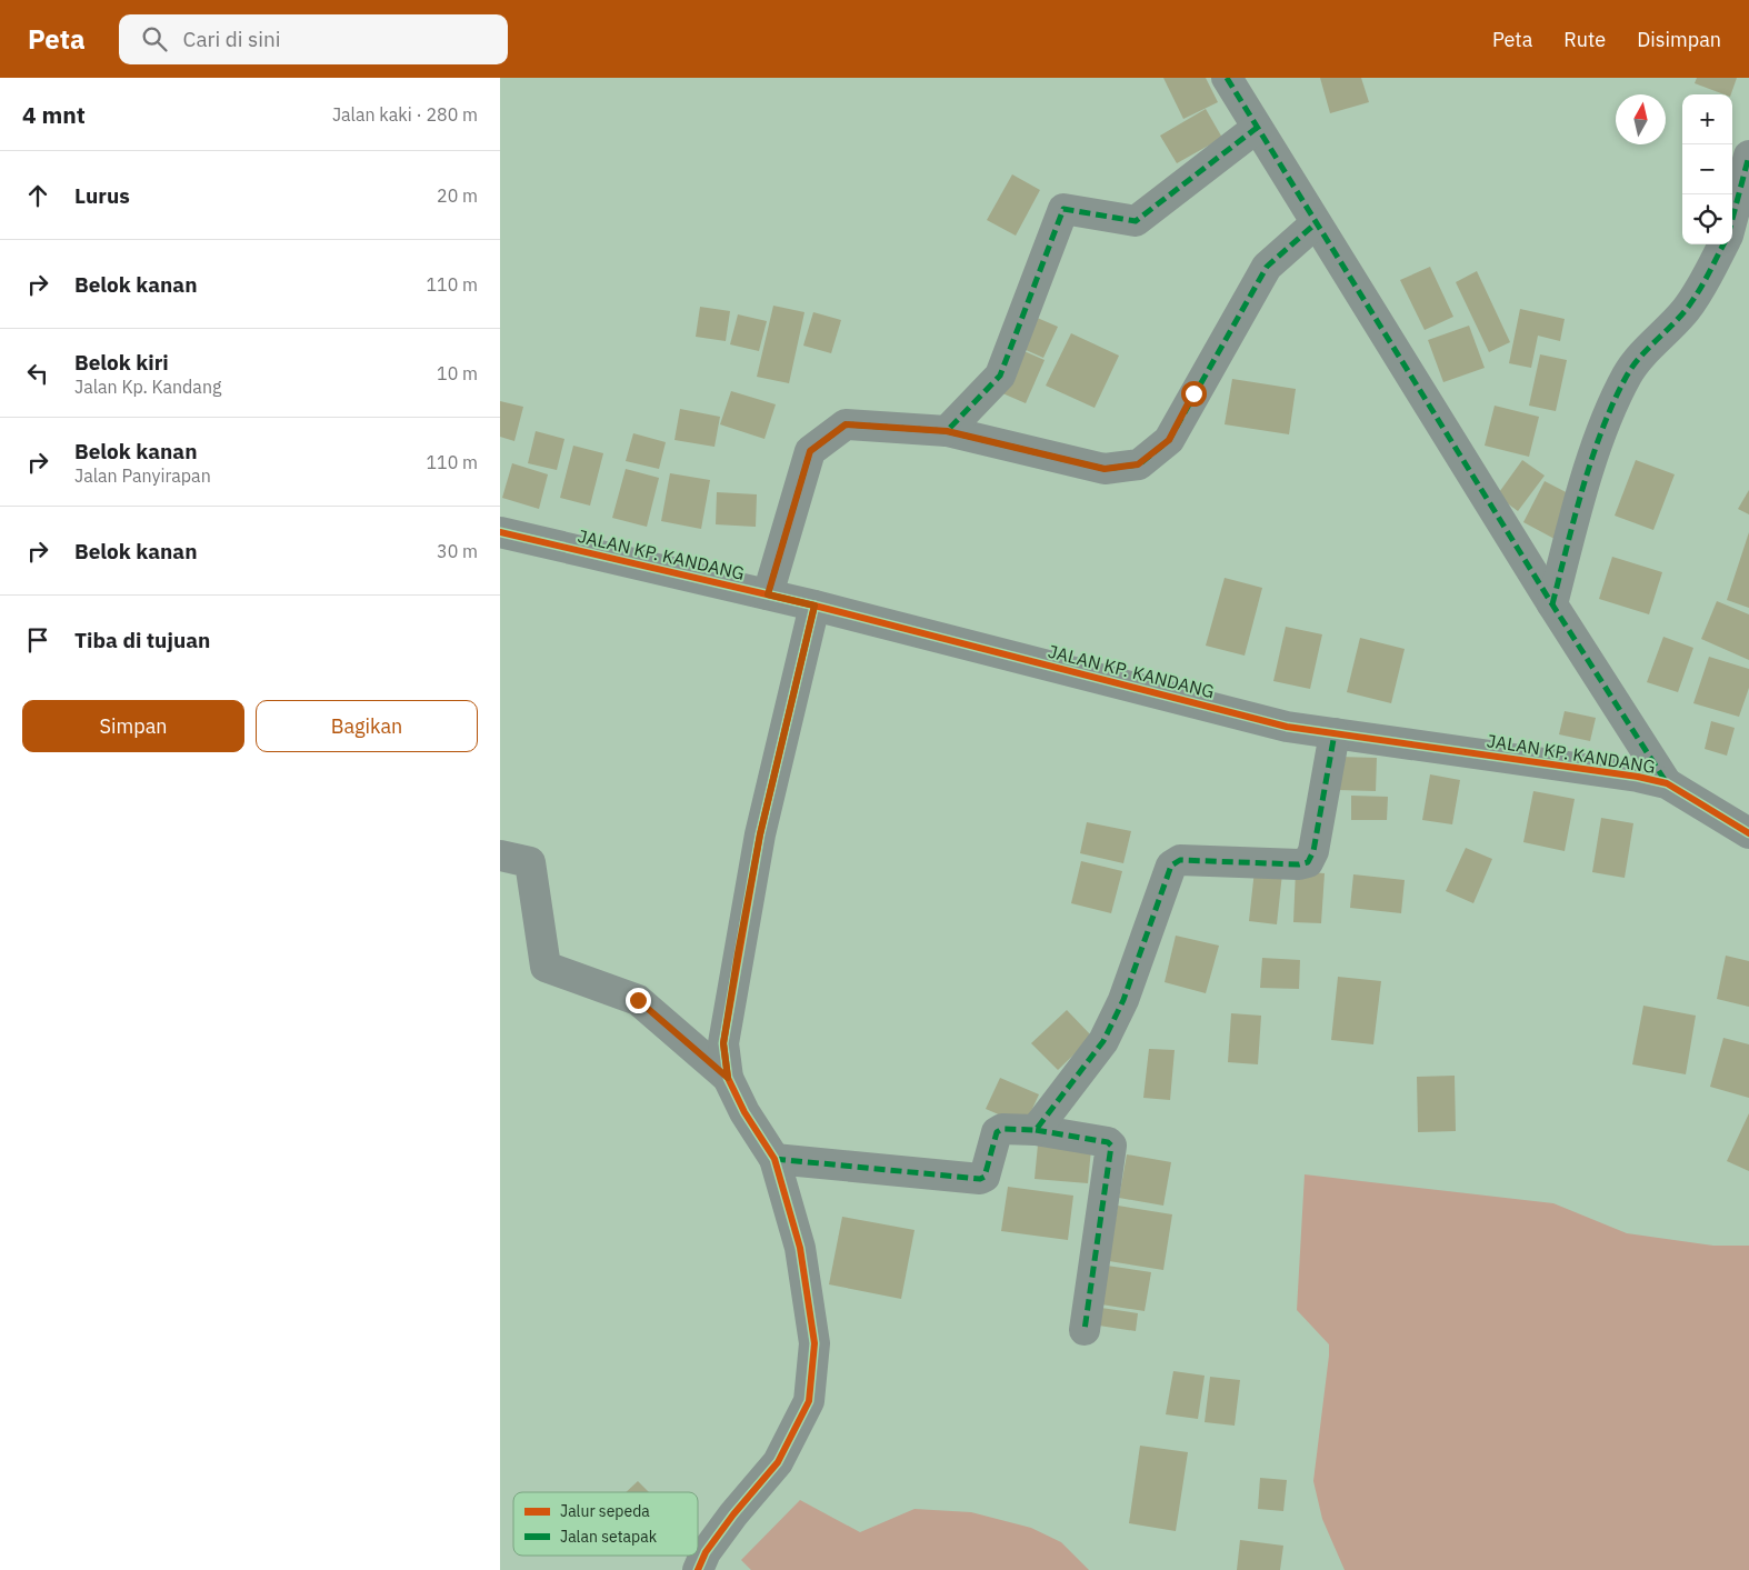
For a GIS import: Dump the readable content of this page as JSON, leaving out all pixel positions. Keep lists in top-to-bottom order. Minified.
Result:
{"streets":{"street":["JALAN KP. KANDANG"]},"legend":["Jalur sepeda","Jalan setapak"],"north":"top","page":{"header":"Peta","search":"Cari di sini","nav":["Peta","Rute","Disimpan"],"heading":["4 mnt","Jalan kaki · 280 m"],"map_buttons":["+","−"],"list":[["Lurus","20 m"],["Belok kanan","110 m"],["Belok kiri","Jalan Kp. Kandang","10 m"],["Belok kanan","Jalan Panyirapan","110 m"],["Belok kanan","30 m"],"Tiba di tujuan"],"buttons":["Simpan","Bagikan"]}}
